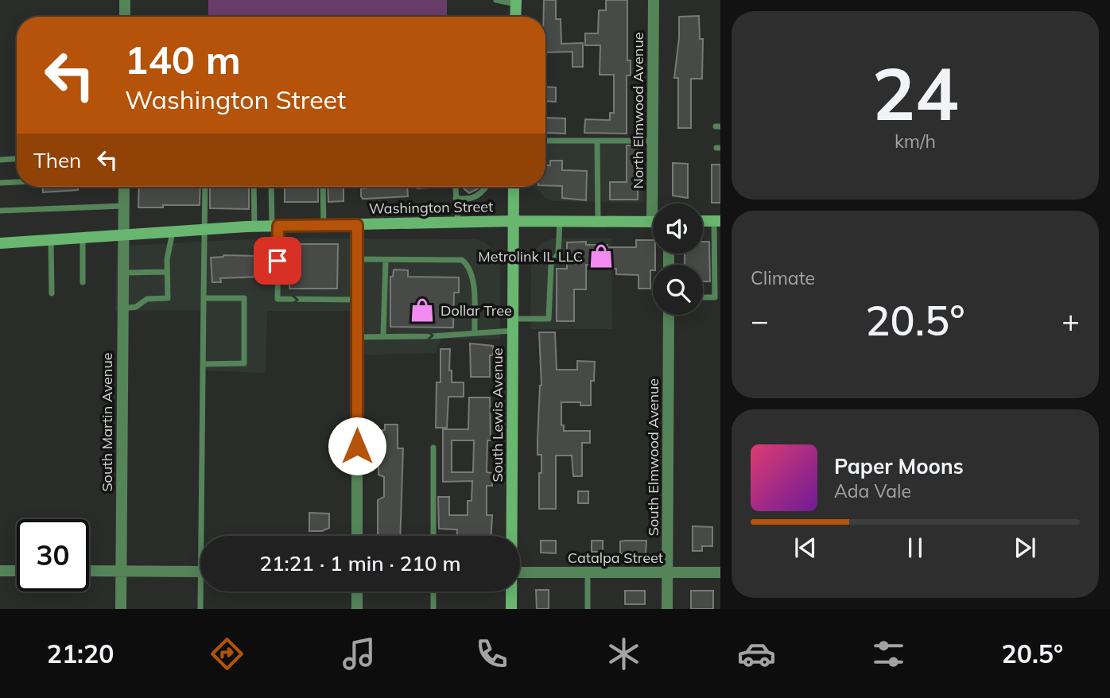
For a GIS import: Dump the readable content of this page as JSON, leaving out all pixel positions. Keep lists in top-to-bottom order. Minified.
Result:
{"streets":{"main road":["Washington Street","South Lewis Avenue"],"street":["North Elmwood Avenue","South Martin Avenue","South Elmwood Avenue","Catalpa Street"]},"crossings":[["Washington Street","South Lewis Avenue"],["Washington Street","South Martin Avenue"],["South Elmwood Avenue","Catalpa Street"]],"places":{"shop":["Metrolink IL LLC","Dollar Tree"]},"page":{"tile":[["24","km/h"],"Climate"],"turn":["140 m","Washington Street"],"then":"Then","heat":["−","20.5°","+"],"song":["Paper Moons","Ada Vale"],"limit":"30","trip":"21:21 · 1 min · 210 m","tabs":["21:20","20.5°"]}}
